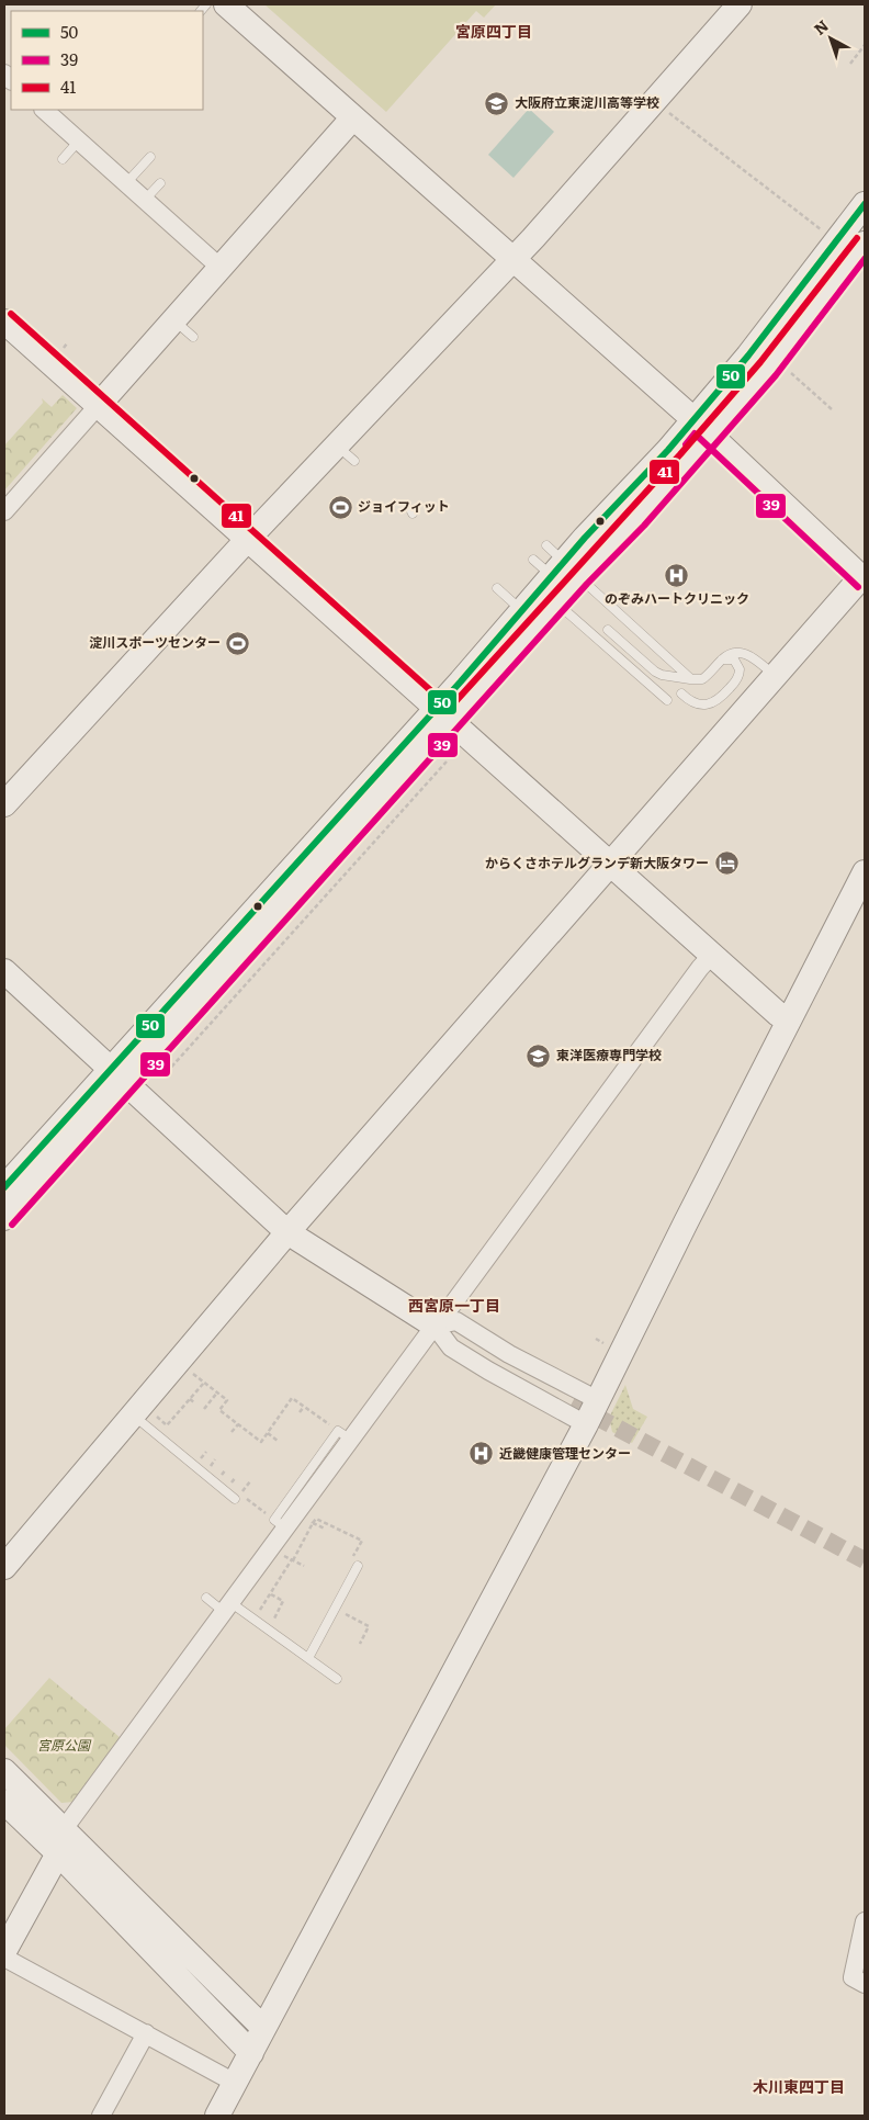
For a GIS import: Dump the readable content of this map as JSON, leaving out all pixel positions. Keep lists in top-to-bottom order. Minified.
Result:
{"districts":["宮原四丁目","西宮原一丁目","木川東四丁目"],"parks":["宮原公園"],"places":{"school or university":["大阪府立東淀川高等学校","東洋医療専門学校"],"sports":["ジョイフィット","淀川スポーツセンター"],"hospital":["のぞみハートクリニック","近畿健康管理センター"],"hotel":["からくさホテルグランデ新大阪タワー"]},"lines":["transit line 50","transit line 41","transit line 39"],"legend":["50","39","41"],"north":"top left"}
